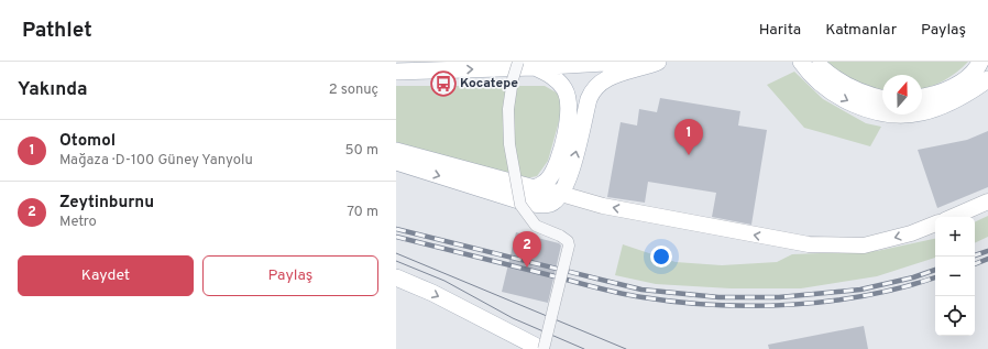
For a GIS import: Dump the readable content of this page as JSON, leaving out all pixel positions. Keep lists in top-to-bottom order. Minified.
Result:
{"places":{"bus stop":["Kocatepe"]},"north":"top","page":{"header":"Pathlet","nav":["Harita","Katmanlar","Paylaş"],"heading":["Yakında","2 sonuç"],"list":[{"mark":"1","name":"Otomol","note":"Mağaza · D-100 Güney Yanyolu","value":"50 m"},{"mark":"2","name":"Zeytinburnu","note":"Metro","value":"70 m"}],"pins":["1","2"],"map_buttons":["+","−"],"buttons":["Kaydet","Paylaş"]}}
